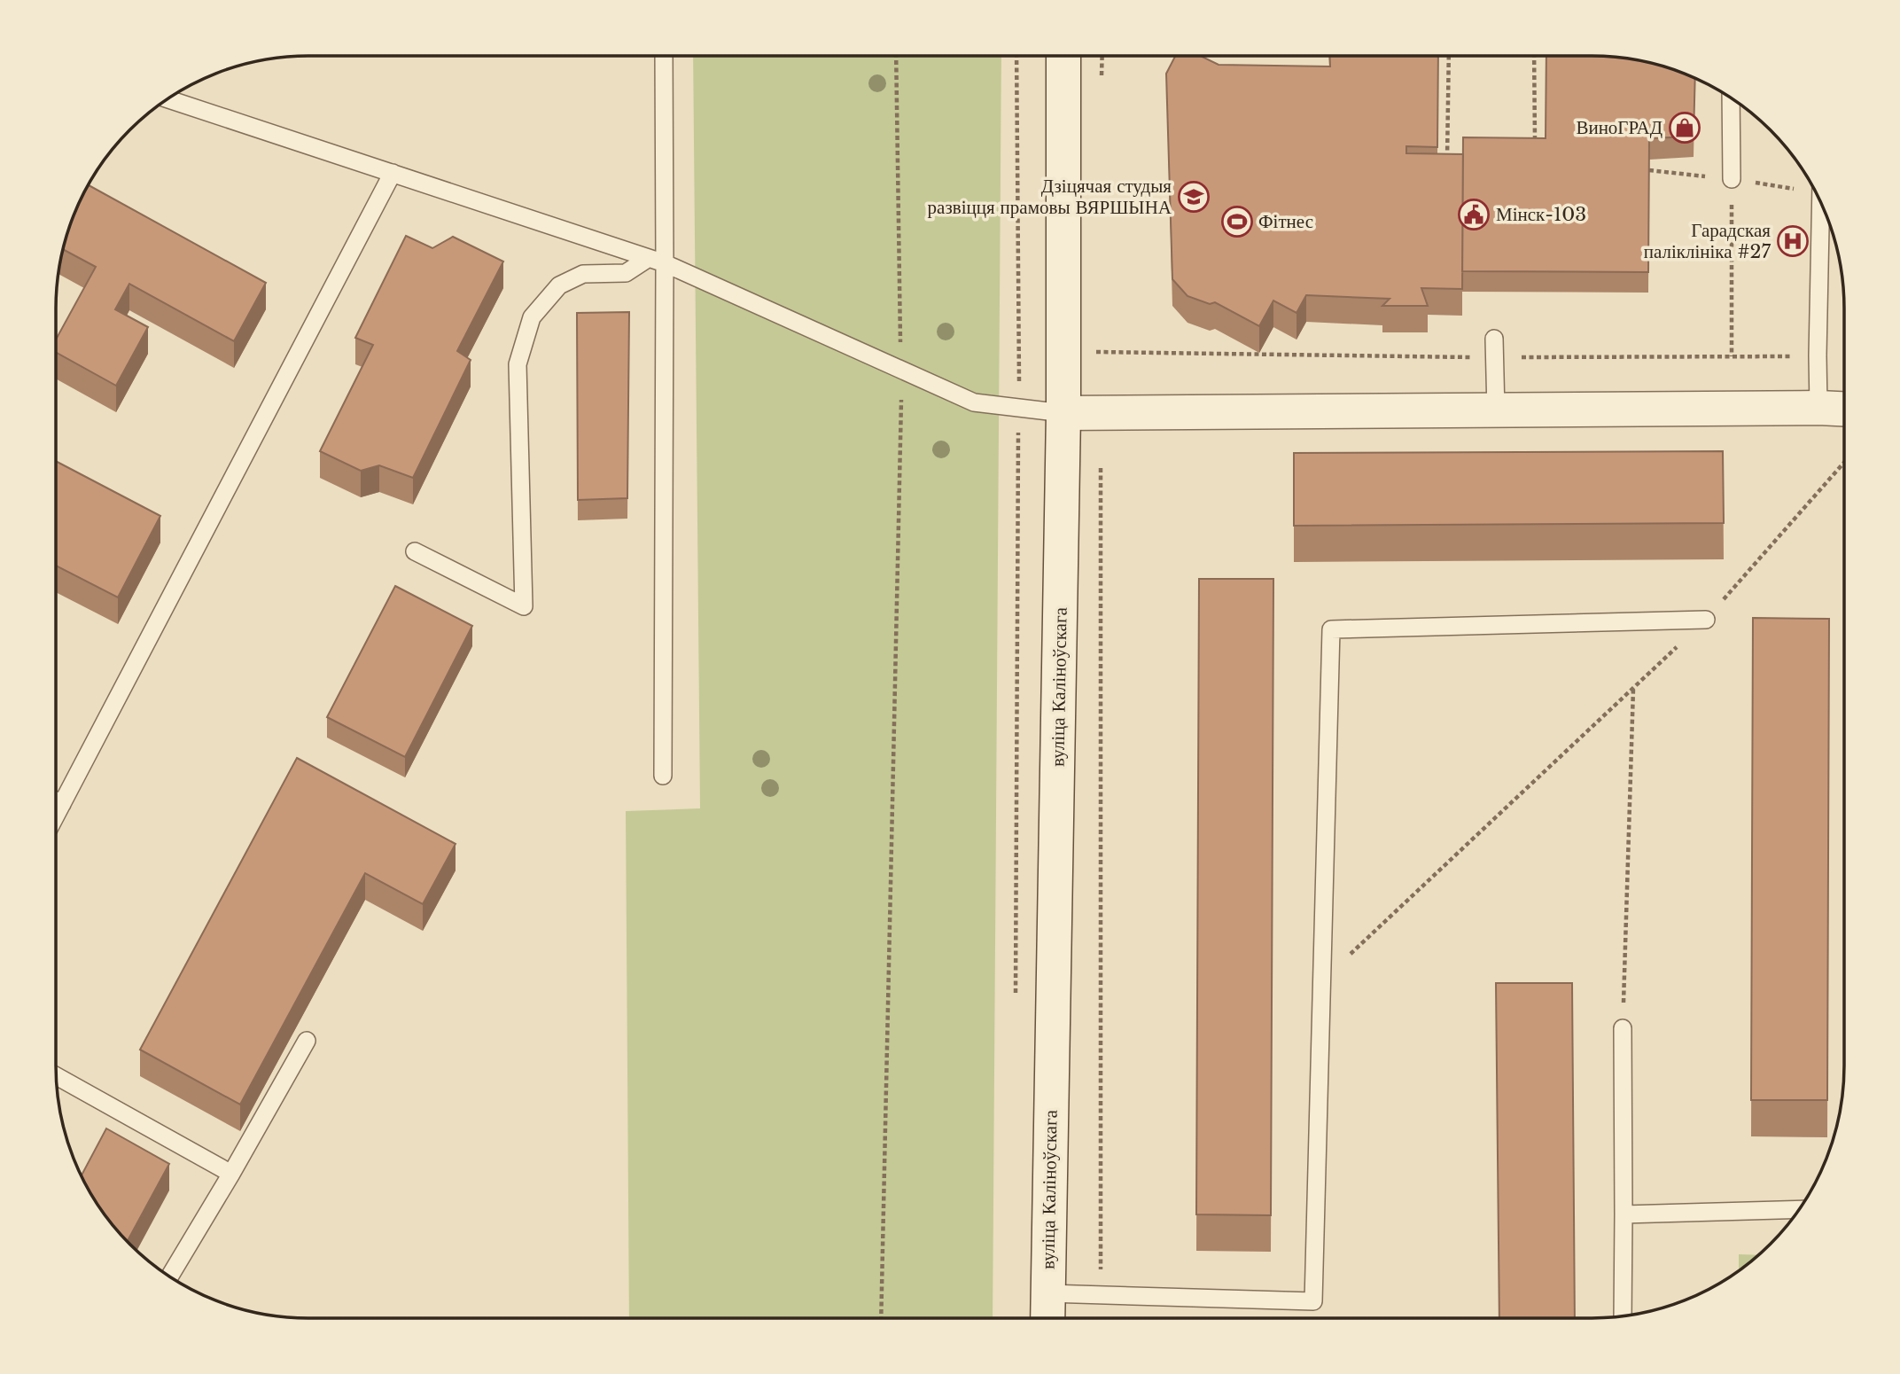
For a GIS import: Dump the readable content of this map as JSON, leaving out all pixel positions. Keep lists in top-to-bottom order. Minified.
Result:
{"streets":{"main road":["вуліца Каліноўскага"]},"places":{"shop":["ВиноГРАД"],"school or university":["Дзіцячая студыя развіцця прамовы ВЯРШЫНА"],"public building":["Мінск-103"],"sports":["Фітнес"],"hospital":["Гарадская паліклініка #27"]}}
